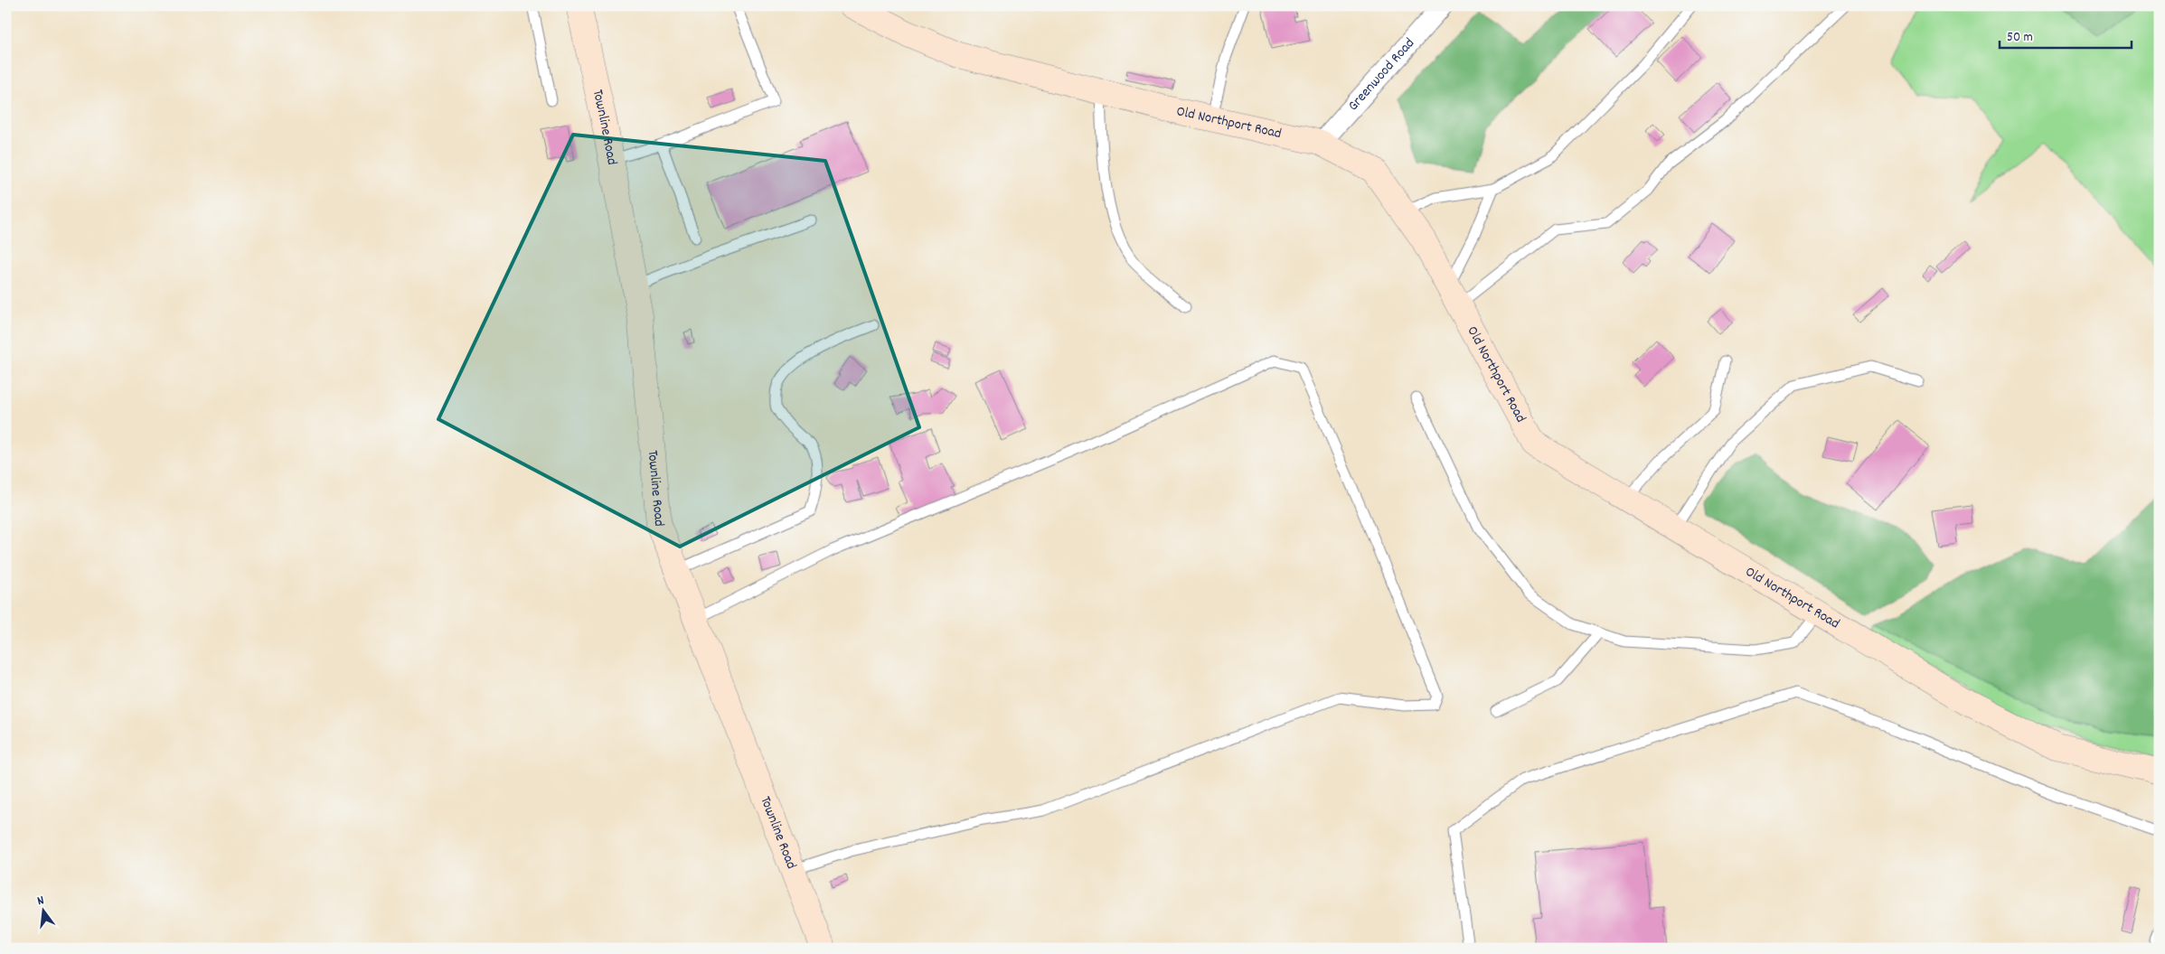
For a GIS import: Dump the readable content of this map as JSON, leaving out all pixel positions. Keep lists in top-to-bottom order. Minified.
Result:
{"streets":{"main road":["Old Northport Road","Townline Road"],"street":["Greenwood Road"]},"crossings":[["Greenwood Road","Old Northport Road"]],"scale_bar":"50 m","north":"top"}
